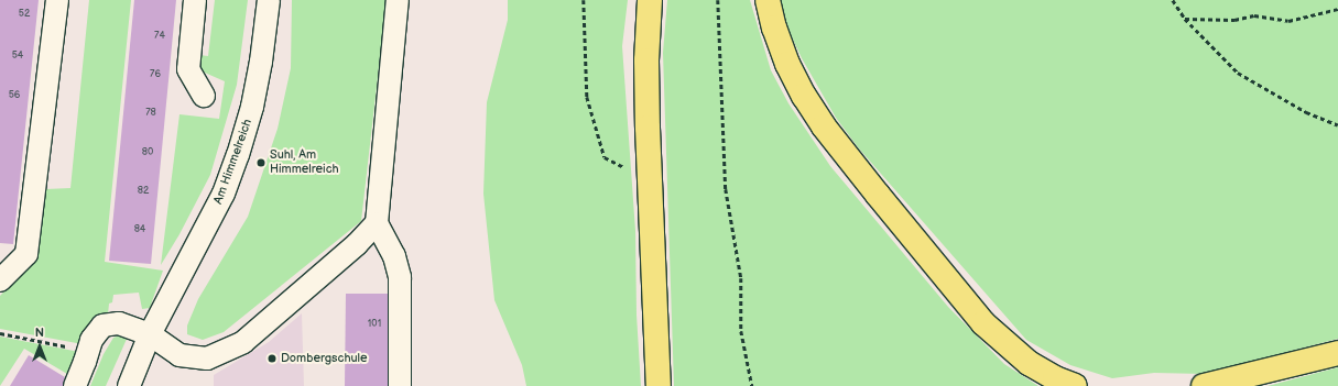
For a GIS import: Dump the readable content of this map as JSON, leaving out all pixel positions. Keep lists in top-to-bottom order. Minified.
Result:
{"streets":{"street":["Am Himmelreich"]},"places":["Suhl, Am Himmelreich","Dombergschule"],"house_numbers":["52","74","54","76","56","78","80","82","84","101"],"north":"top"}
